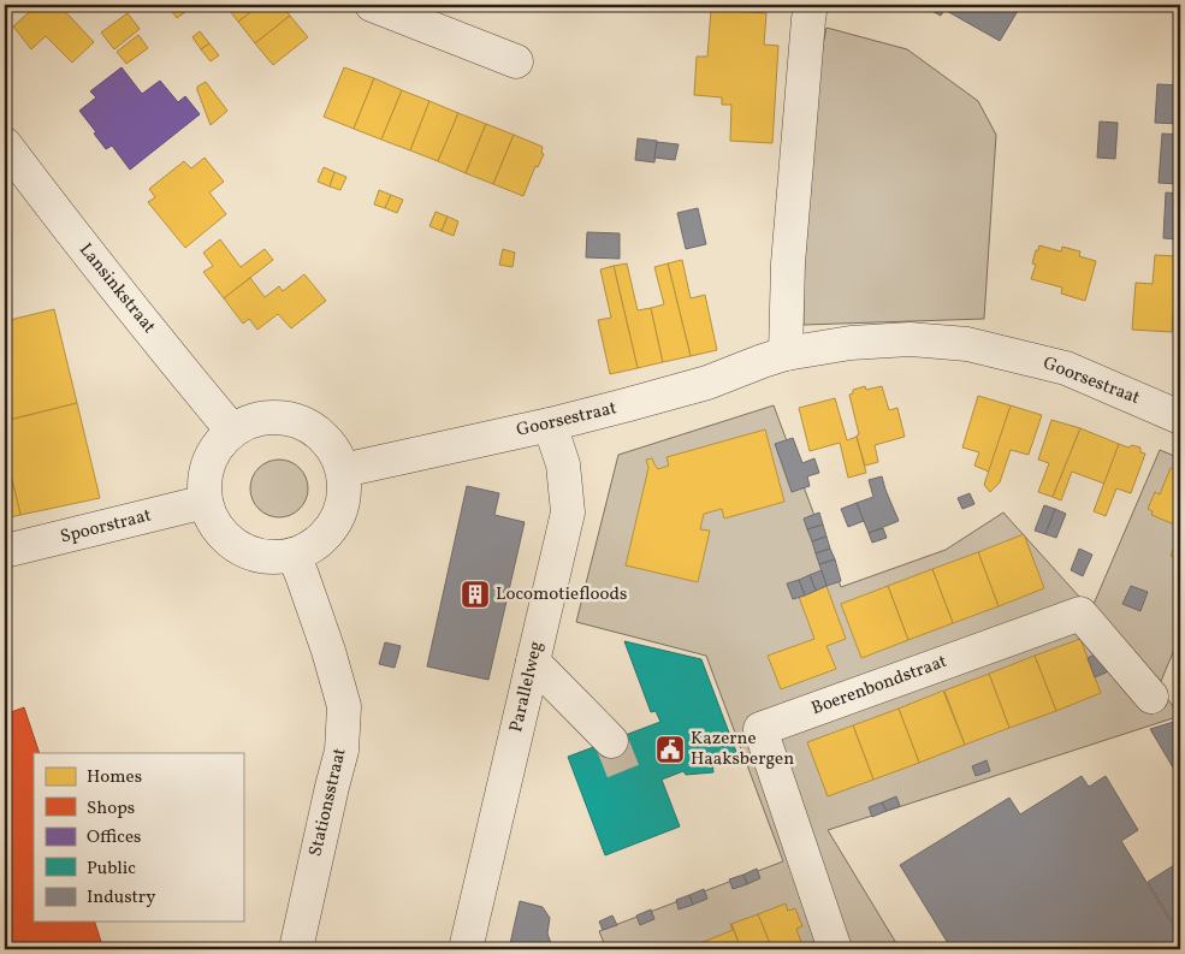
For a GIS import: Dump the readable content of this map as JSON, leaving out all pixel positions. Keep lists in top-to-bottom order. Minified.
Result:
{"streets":{"street":["Lansinkstraat","Goorsestraat","Spoorstraat","Boerenbondstraat","Parallelweg","Stationsstraat"]},"crossings":[["Lansinkstraat","Goorsestraat"],["Lansinkstraat","Spoorstraat"],["Lansinkstraat","Stationsstraat"],["Goorsestraat","Spoorstraat"],["Goorsestraat","Parallelweg"],["Goorsestraat","Stationsstraat"],["Spoorstraat","Stationsstraat"]],"places":{"building":["Locomotiefloods"],"public building":["Kazerne Haaksbergen"]},"legend":["Homes","Shops","Offices","Public","Industry"]}
